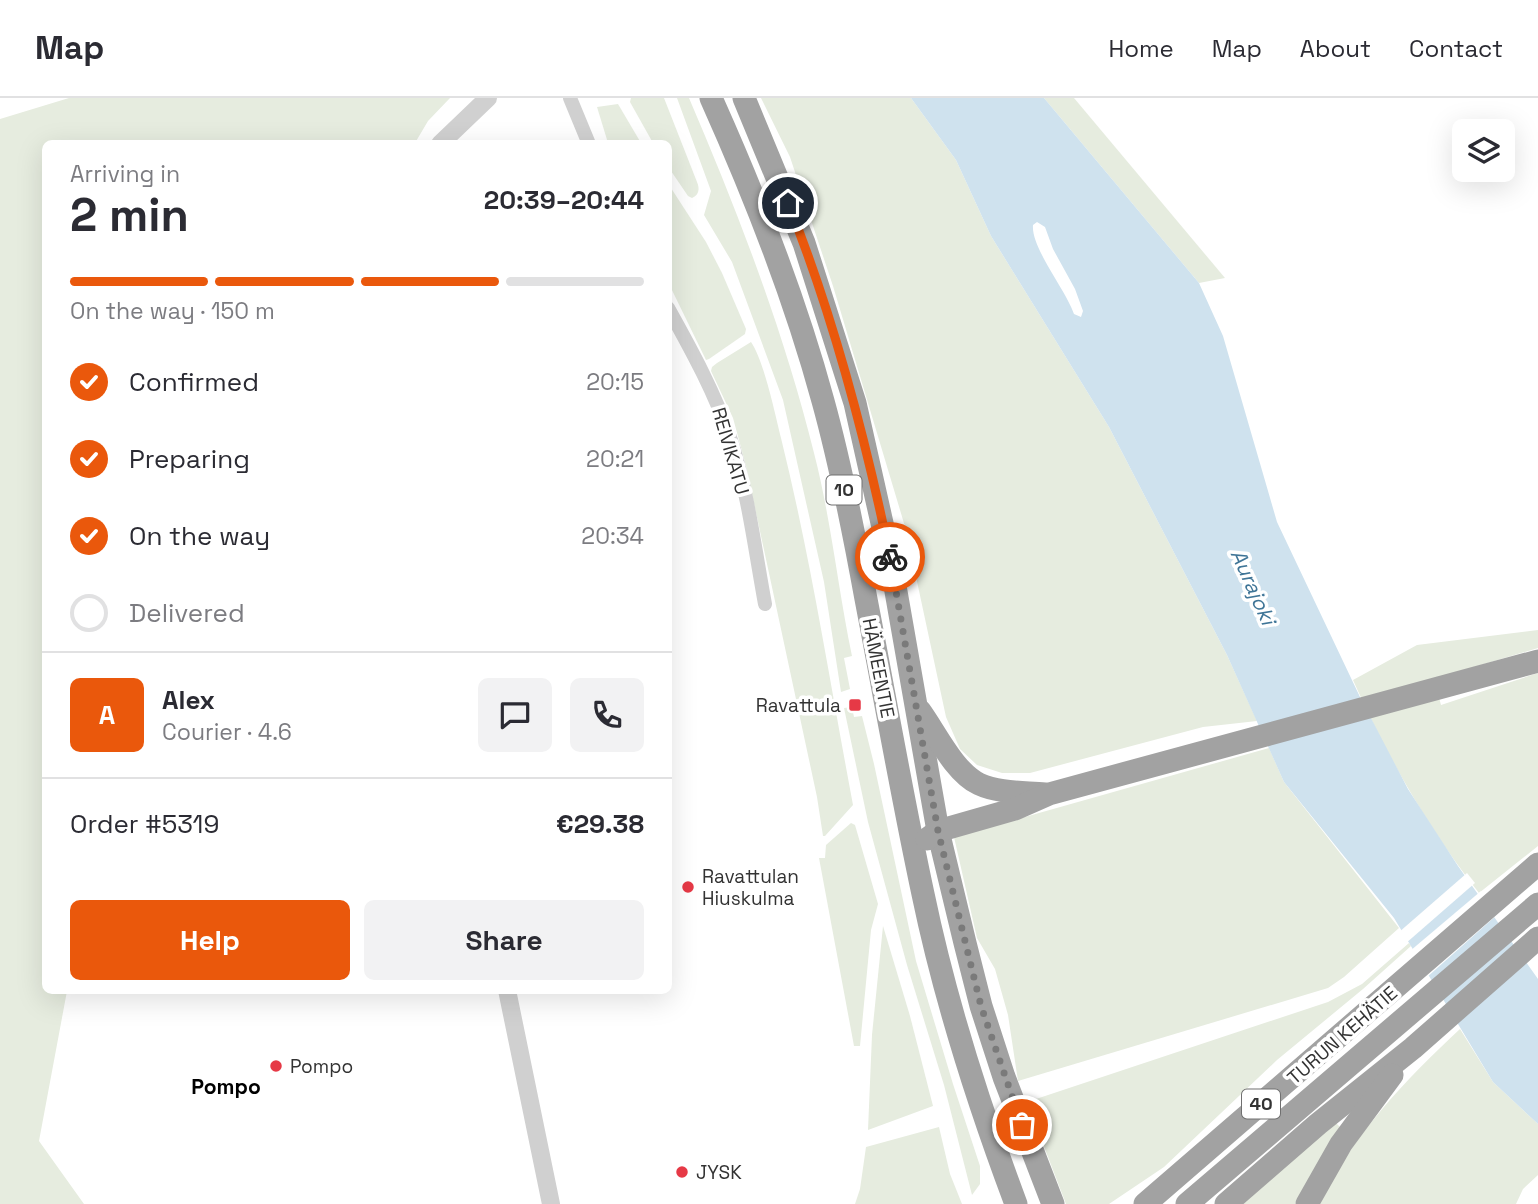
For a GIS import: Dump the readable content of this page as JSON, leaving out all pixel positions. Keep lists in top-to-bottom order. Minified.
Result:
{"streets":{"highway":["10","HÄMEENTIE","TURUN KEHÄTIE","40"],"street":["REIVIKATU"]},"districts":["Pompo"],"water":["Aurajoki"],"places":{"transit":["Ravattula"],"other":["Ravattulan Hiuskulma","Pompo","JYSK"]},"page":{"header":"Map","nav":["Home","Map","About","Contact"],"heading":["2 min","Arriving in","20:39–20:44"],"panel":["Alex","Courier · 4.6","Order #5319","€29.38"],"bar":"On the way · 150 m","list":[["Confirmed","20:15"],["Preparing","20:21"],["On the way","20:34"],"Delivered"],"round":"A","buttons":["Help","Share"]}}
